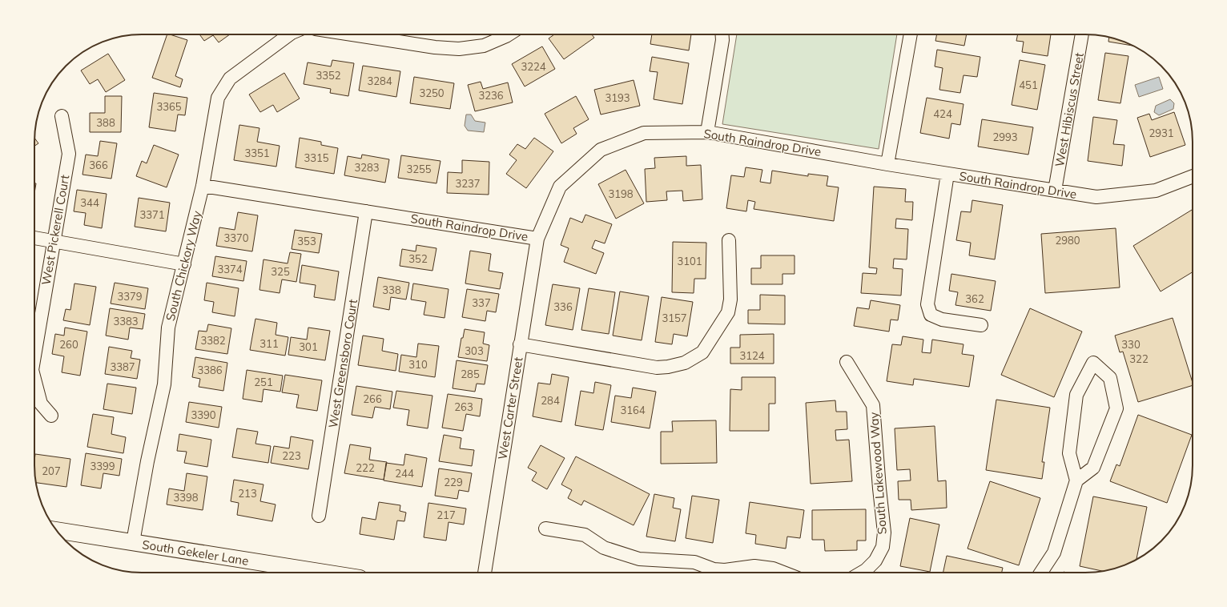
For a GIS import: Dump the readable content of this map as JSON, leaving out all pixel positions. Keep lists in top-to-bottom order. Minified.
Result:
{"streets":{"street":["West Hibiscus Street","South Raindrop Drive","West Pickerell Court","South Chickory Way","West Greensboro Court","West Carter Street","South Lakewood Way","South Gekeler Lane"]},"crossings":[["West Hibiscus Street","South Raindrop Drive"],["South Raindrop Drive","South Chickory Way"],["South Raindrop Drive","West Greensboro Court"],["South Raindrop Drive","West Carter Street"],["South Chickory Way","South Gekeler Lane"]],"house_numbers":["3224","3352","3284","451","3250","3236","3193","3365","424","388","2931","2993","3351","3315","366","3283","3255","3237","3198","344","3371","3370","2980","353","352","3101","3374","325","338","3379","362","337","336","3157","3383","3382","311","260","330","301","303","3124","322","310","3387","3386","285","251","266","284","263","3164","3390","223","3399","222","207","244","229","213","3398","217"]}
